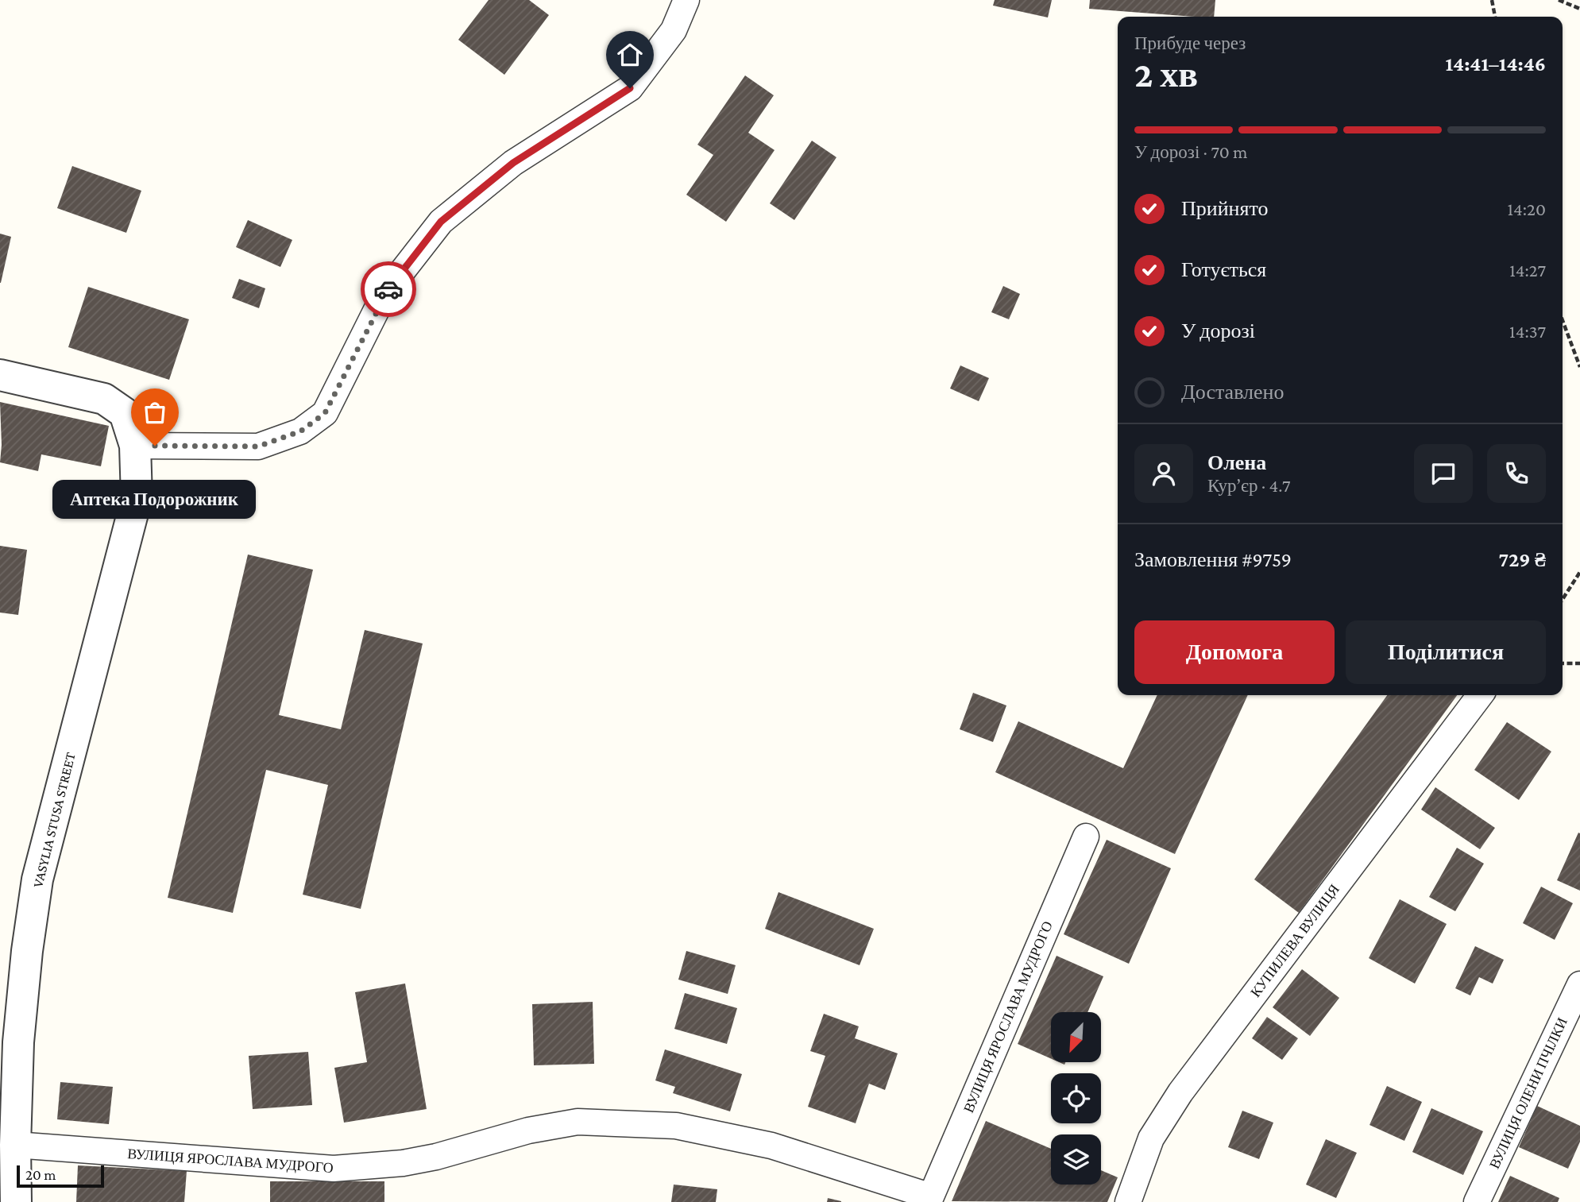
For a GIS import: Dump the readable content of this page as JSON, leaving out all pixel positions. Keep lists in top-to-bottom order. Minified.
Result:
{"streets":{"street":["VASYLIA STUSA STREET","КУПИЛЕВА ВУЛИЦЯ","ВУЛИЦЯ ЯРОСЛАВА МУДРОГО","ВУЛИЦЯ ОЛЕНИ ПЧІЛКИ"]},"crossings":[["VASYLIA STUSA STREET","ВУЛИЦЯ ЯРОСЛАВА МУДРОГО"]],"places":["Аптека Подорожник"],"scale_bar":"20 m","north":"bottom left","page":{"heading":["2 хв","Прибуде через","14:41–14:46"],"panel":["Олена","Кур’єр · 4.7","Замовлення #9759","729 ₴"],"bar":"У дорозі · 70 m","list":[["Прийнято","14:20"],["Готується","14:27"],["У дорозі","14:37"],"Доставлено"],"bubble":"Аптека Подорожник","buttons":["Допомога","Поділитися"],"scale":"20 m"}}
